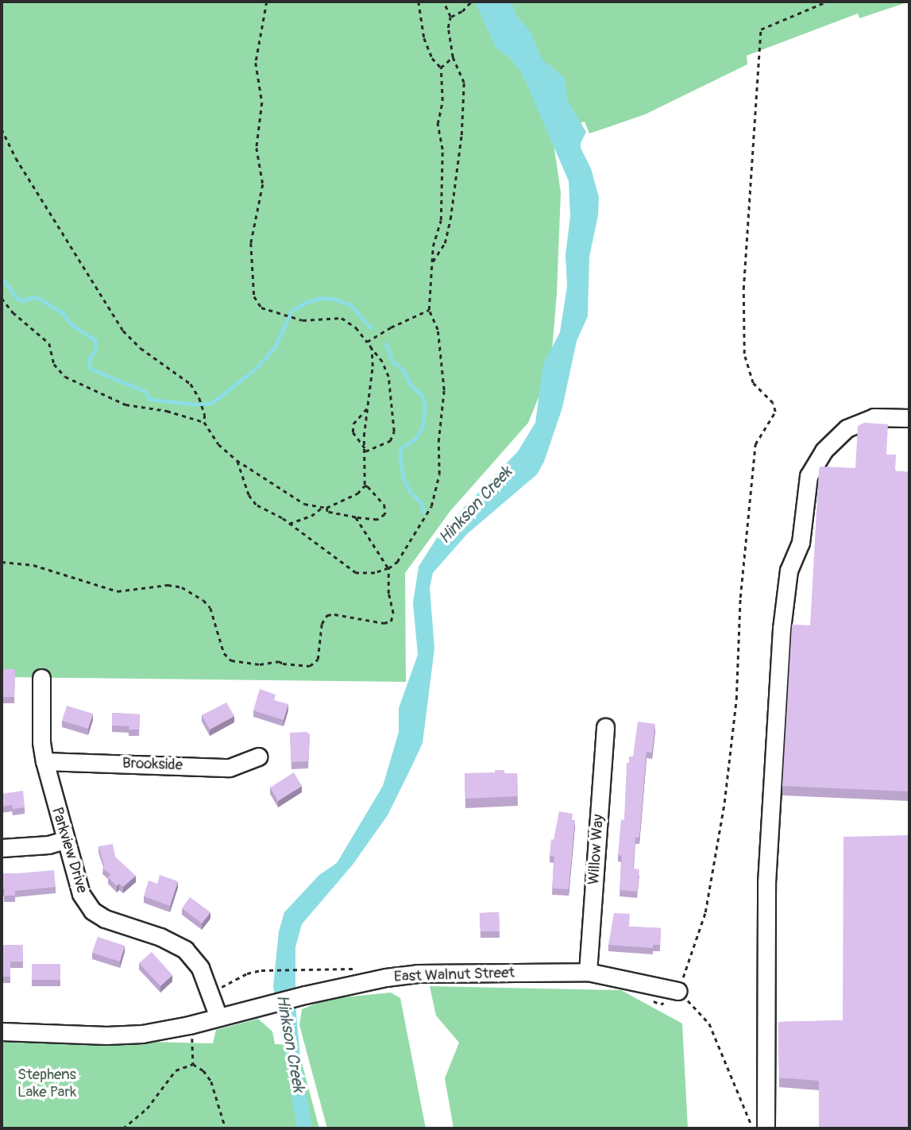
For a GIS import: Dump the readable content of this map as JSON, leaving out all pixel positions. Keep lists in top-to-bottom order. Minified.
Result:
{"streets":{"street":["Brookside","Willow Way","Parkview Drive","East Walnut Street"]},"crossings":[["Brookside","Parkview Drive"],["Willow Way","East Walnut Street"],["Parkview Drive","East Walnut Street"]],"water":["Hinkson Creek"],"parks":["Stephens Lake Park"]}
